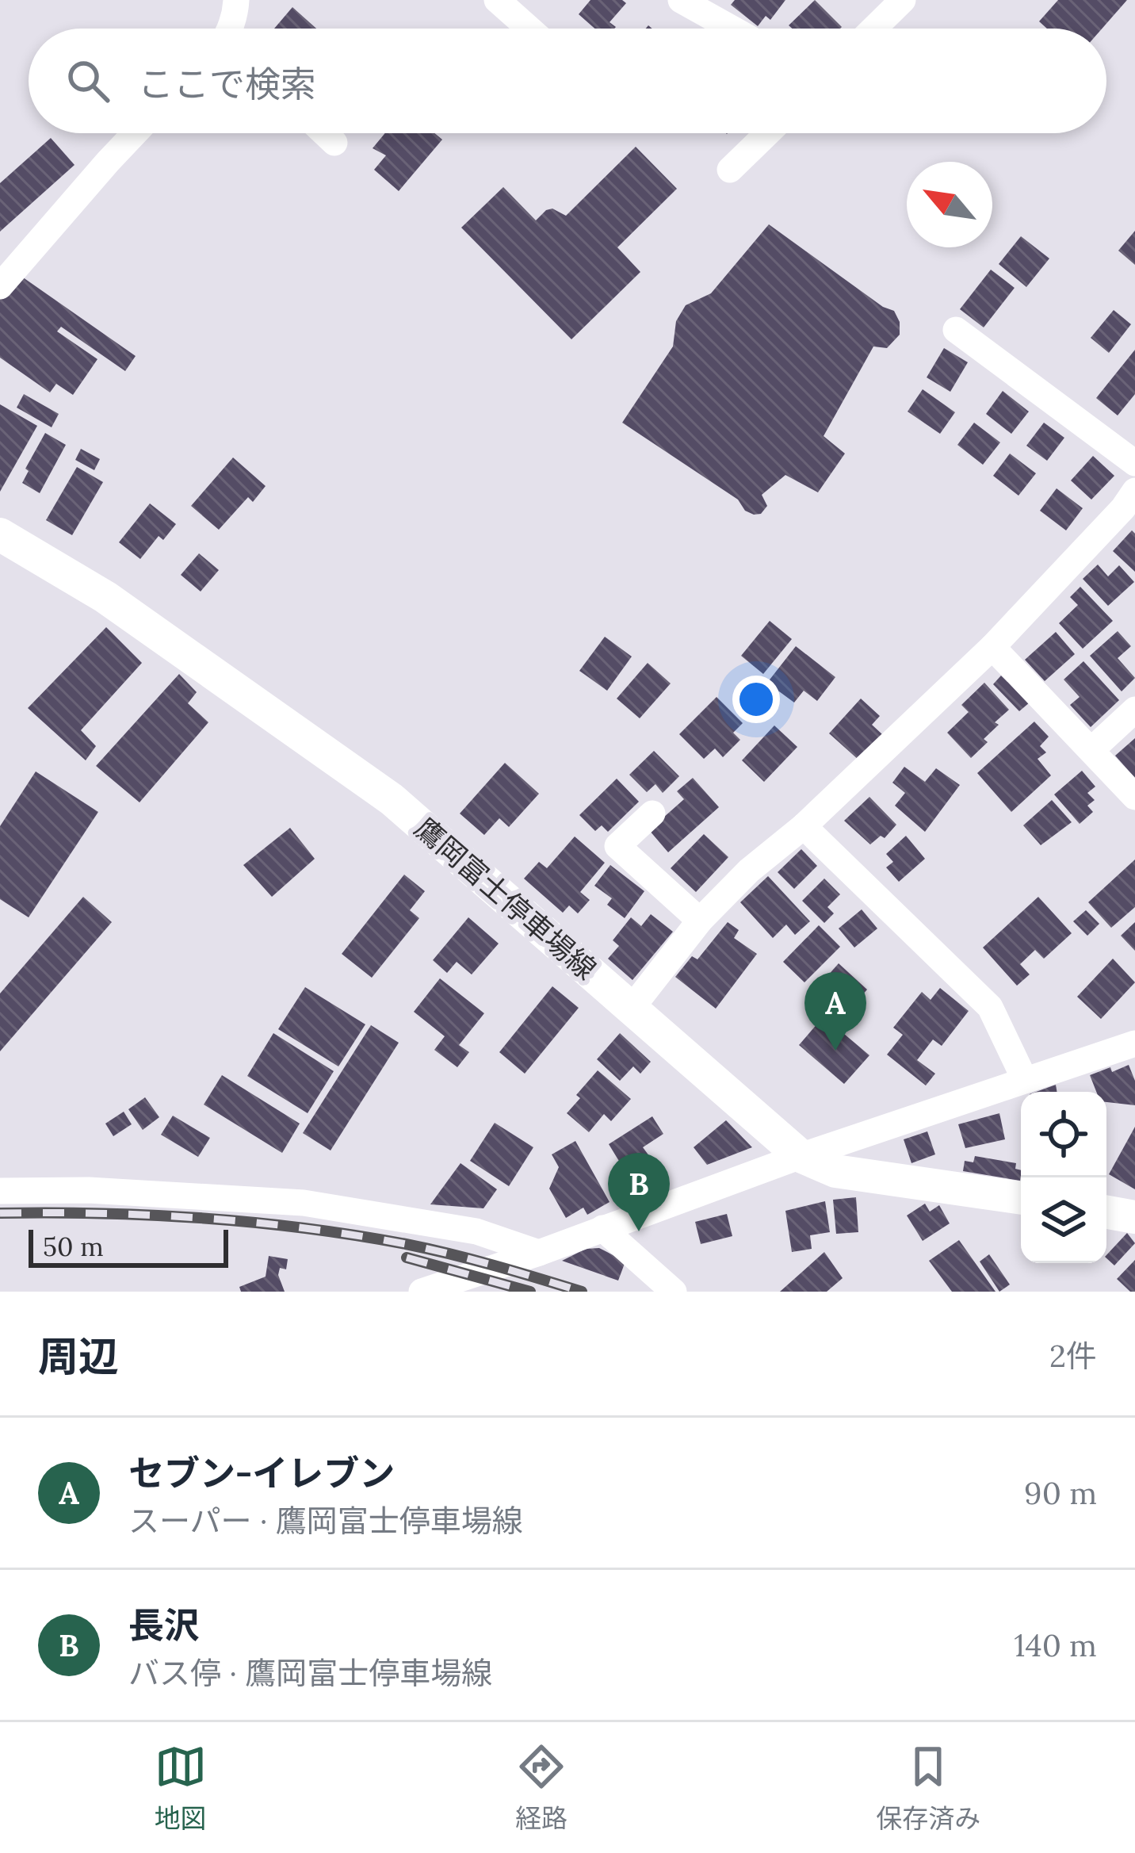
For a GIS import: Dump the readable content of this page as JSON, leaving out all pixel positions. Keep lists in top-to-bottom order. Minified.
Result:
{"streets":{"main road":["鷹岡富士停車場線"]},"scale_bar":"50 m","north":"top left","page":{"search":"ここで検索","pins":["A","B"],"scale":"50 m","heading":["周辺","2件"],"list":[{"mark":"A","name":"セブン-イレブン","note":"スーパー · 鷹岡富士停車場線","value":"90 m"},{"mark":"B","name":"長沢","note":"バス停 · 鷹岡富士停車場線","value":"140 m"}],"nav":["地図","経路","保存済み"]}}
